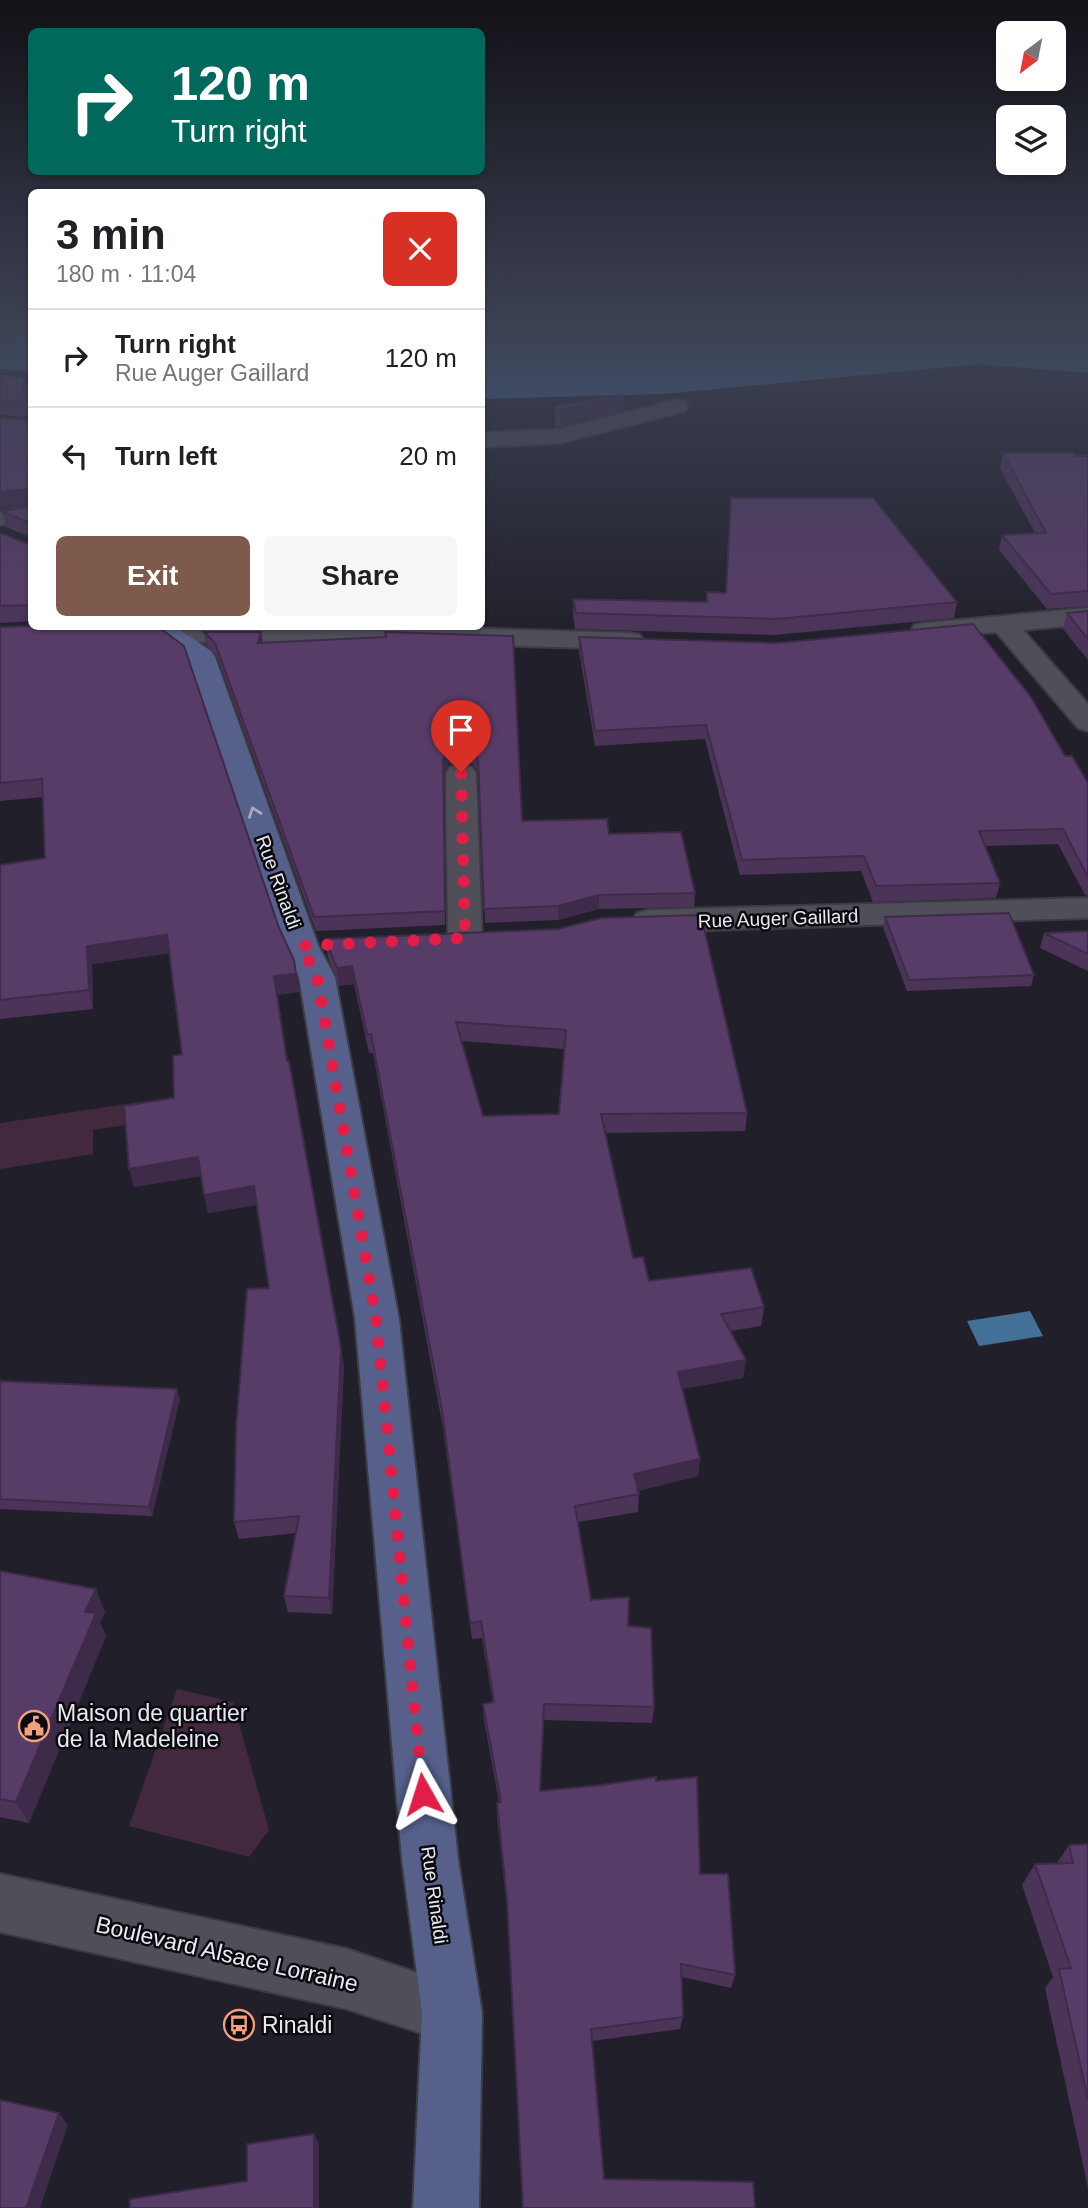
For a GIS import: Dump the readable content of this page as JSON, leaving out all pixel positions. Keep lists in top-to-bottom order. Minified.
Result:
{"streets":{"street":["Rue Rinaldi","Rue Auger Gaillard","Boulevard Alsace Lorraine"]},"crossings":[["Rue Rinaldi","Boulevard Alsace Lorraine"]],"one_way":["Rue Rinaldi"],"places":{"public building":["Maison de quartier de la Madeleine"],"bus stop":["Rinaldi"]},"north":"bottom left","page":{"turn":["120 m","Turn right"],"heading":["3 min","180 m · 11:04"],"list":[{"name":"Turn right","note":"Rue Auger Gaillard","value":"120 m"},{"name":"Turn left","value":"20 m"}],"buttons":["Exit","Share"]}}
